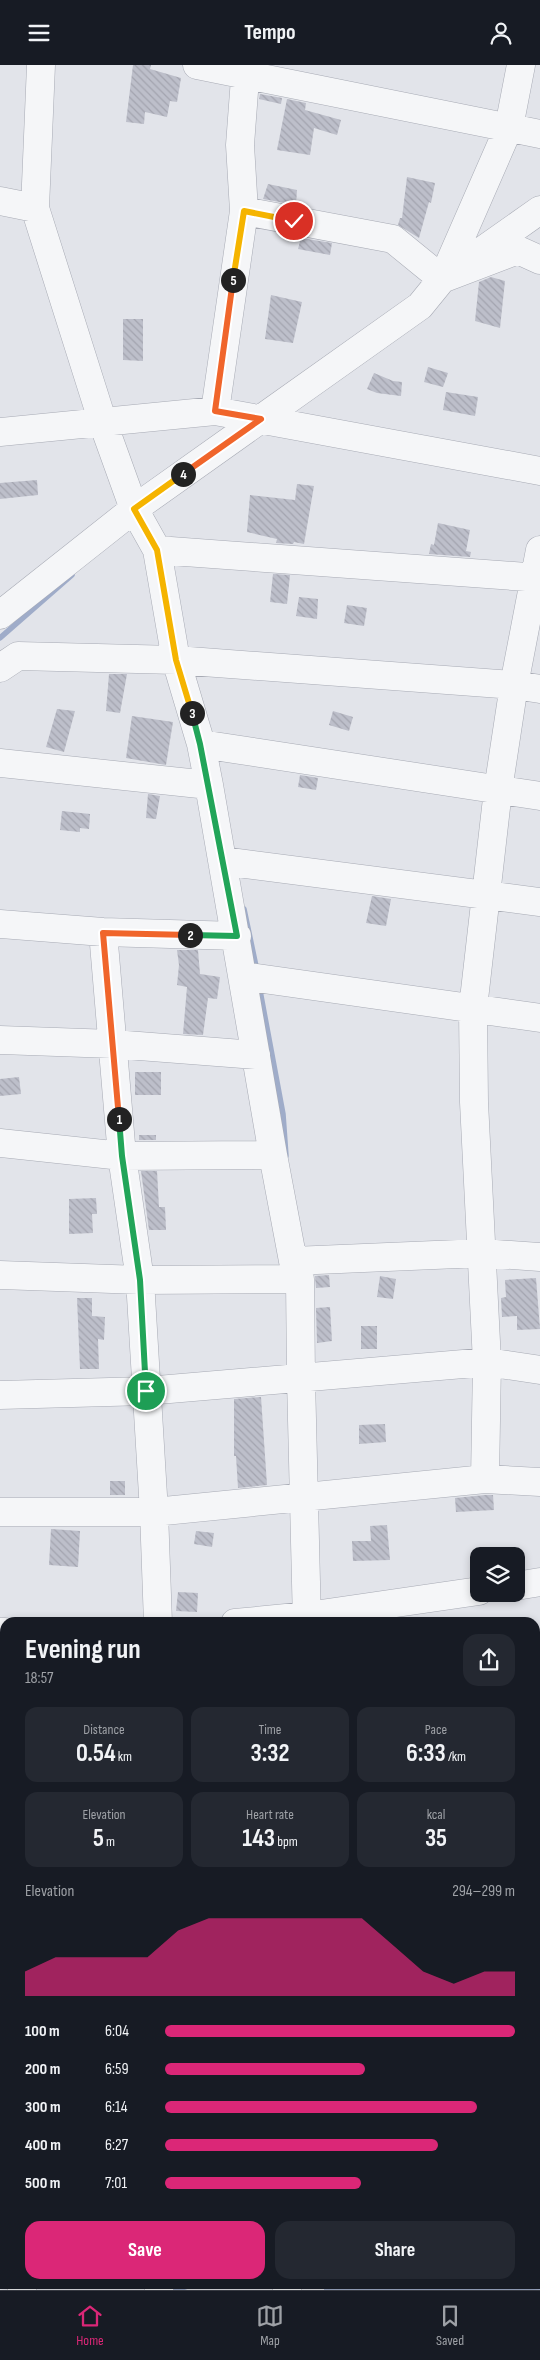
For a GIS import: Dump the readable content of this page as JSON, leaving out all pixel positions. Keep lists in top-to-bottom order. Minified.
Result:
{"page":{"header":"Tempo","pins":["5","4","3","2","1"],"heading":["Evening run","18:57"],"stats":[["Distance","0.54 km"],["Time","3:32"],["Pace","6:33 /km"],["Elevation","5 m"],["Heart rate","143 bpm"],["kcal","35"]],"chart":["Elevation","294–299 m"],"list":[{"name":"100 m","note":"6:04"},{"name":"200 m","note":"6:59"},{"name":"300 m","note":"6:14"},{"name":"400 m","note":"6:27"},{"name":"500 m","note":"7:01"}],"buttons":["Save","Share"],"tabs":["Home","Map","Saved"]}}
